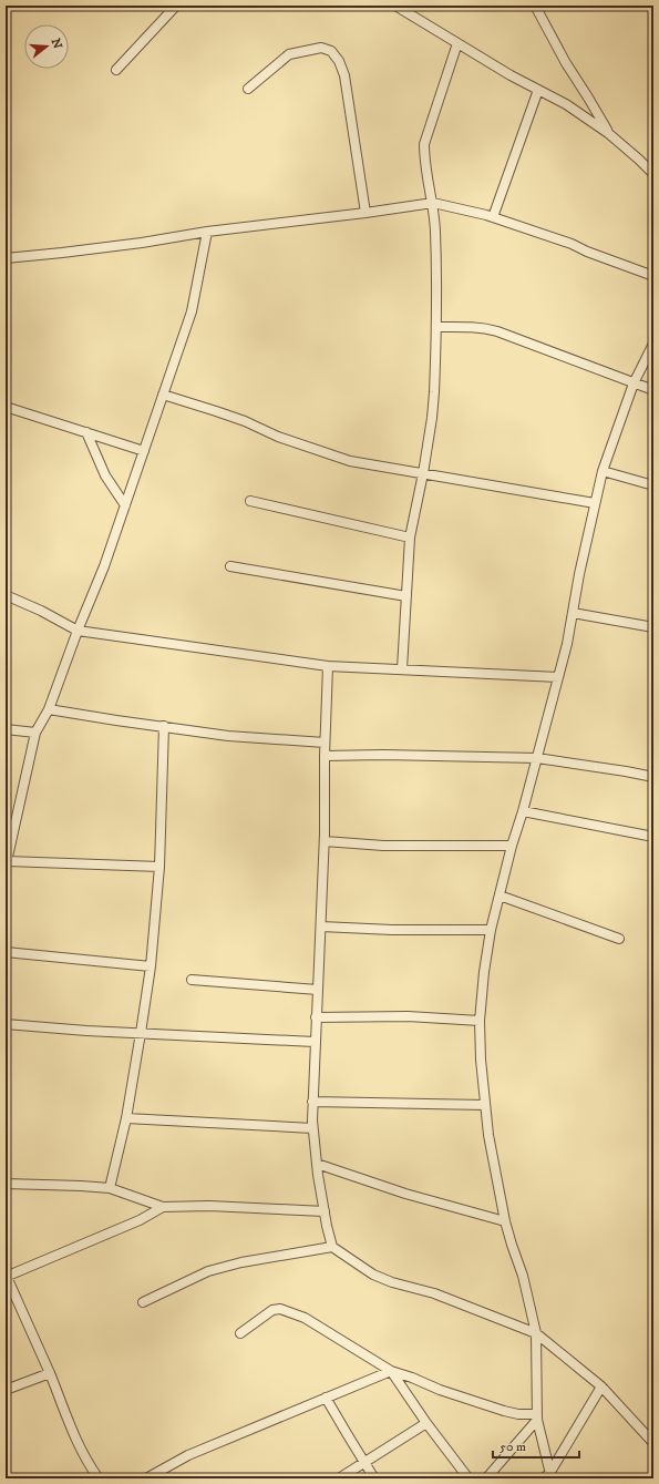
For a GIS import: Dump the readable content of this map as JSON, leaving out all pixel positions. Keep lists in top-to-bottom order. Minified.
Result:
{"scale_bar":"50 m","north":"right"}
